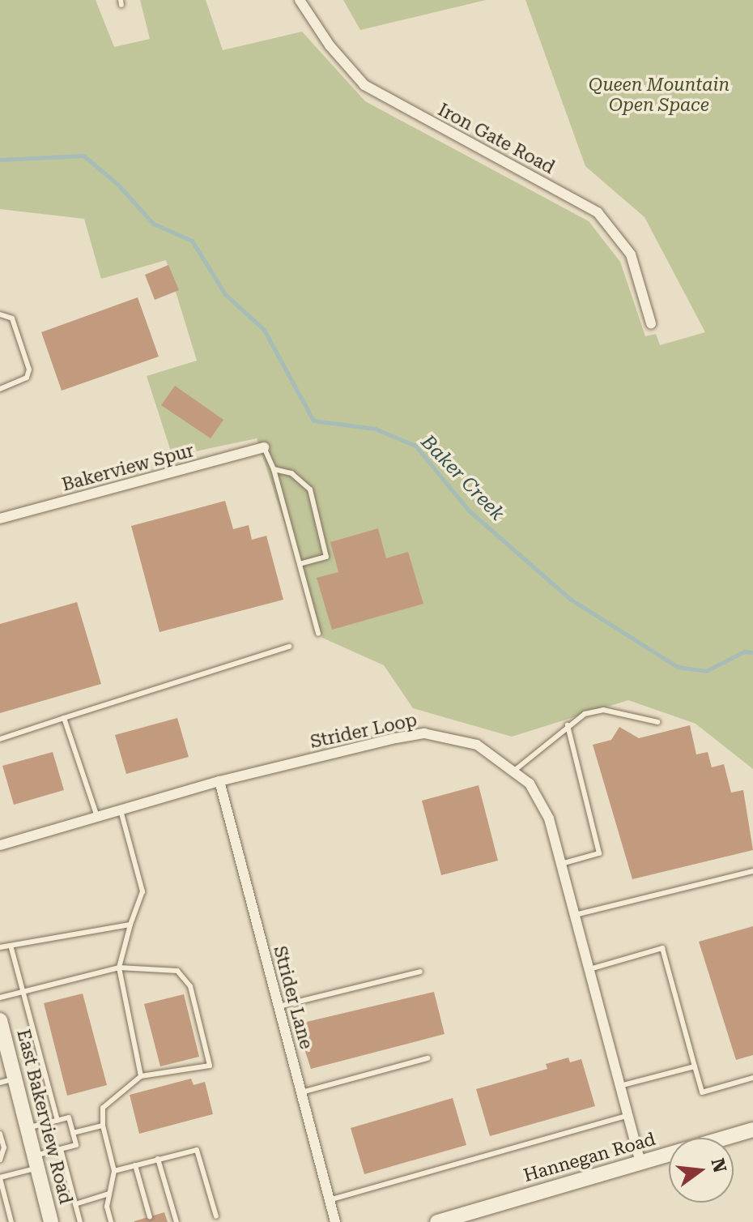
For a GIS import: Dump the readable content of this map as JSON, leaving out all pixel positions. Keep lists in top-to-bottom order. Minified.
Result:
{"streets":{"main road":["East Bakerview Road","Hannegan Road"],"street":["Iron Gate Road","Bakerview Spur","Strider Loop","Strider Lane"]},"crossings":[["Strider Loop","Strider Lane"],["Strider Loop","Hannegan Road"]],"water":["Baker Creek"],"parks":["Queen Mountain Open Space"],"north":"right"}
